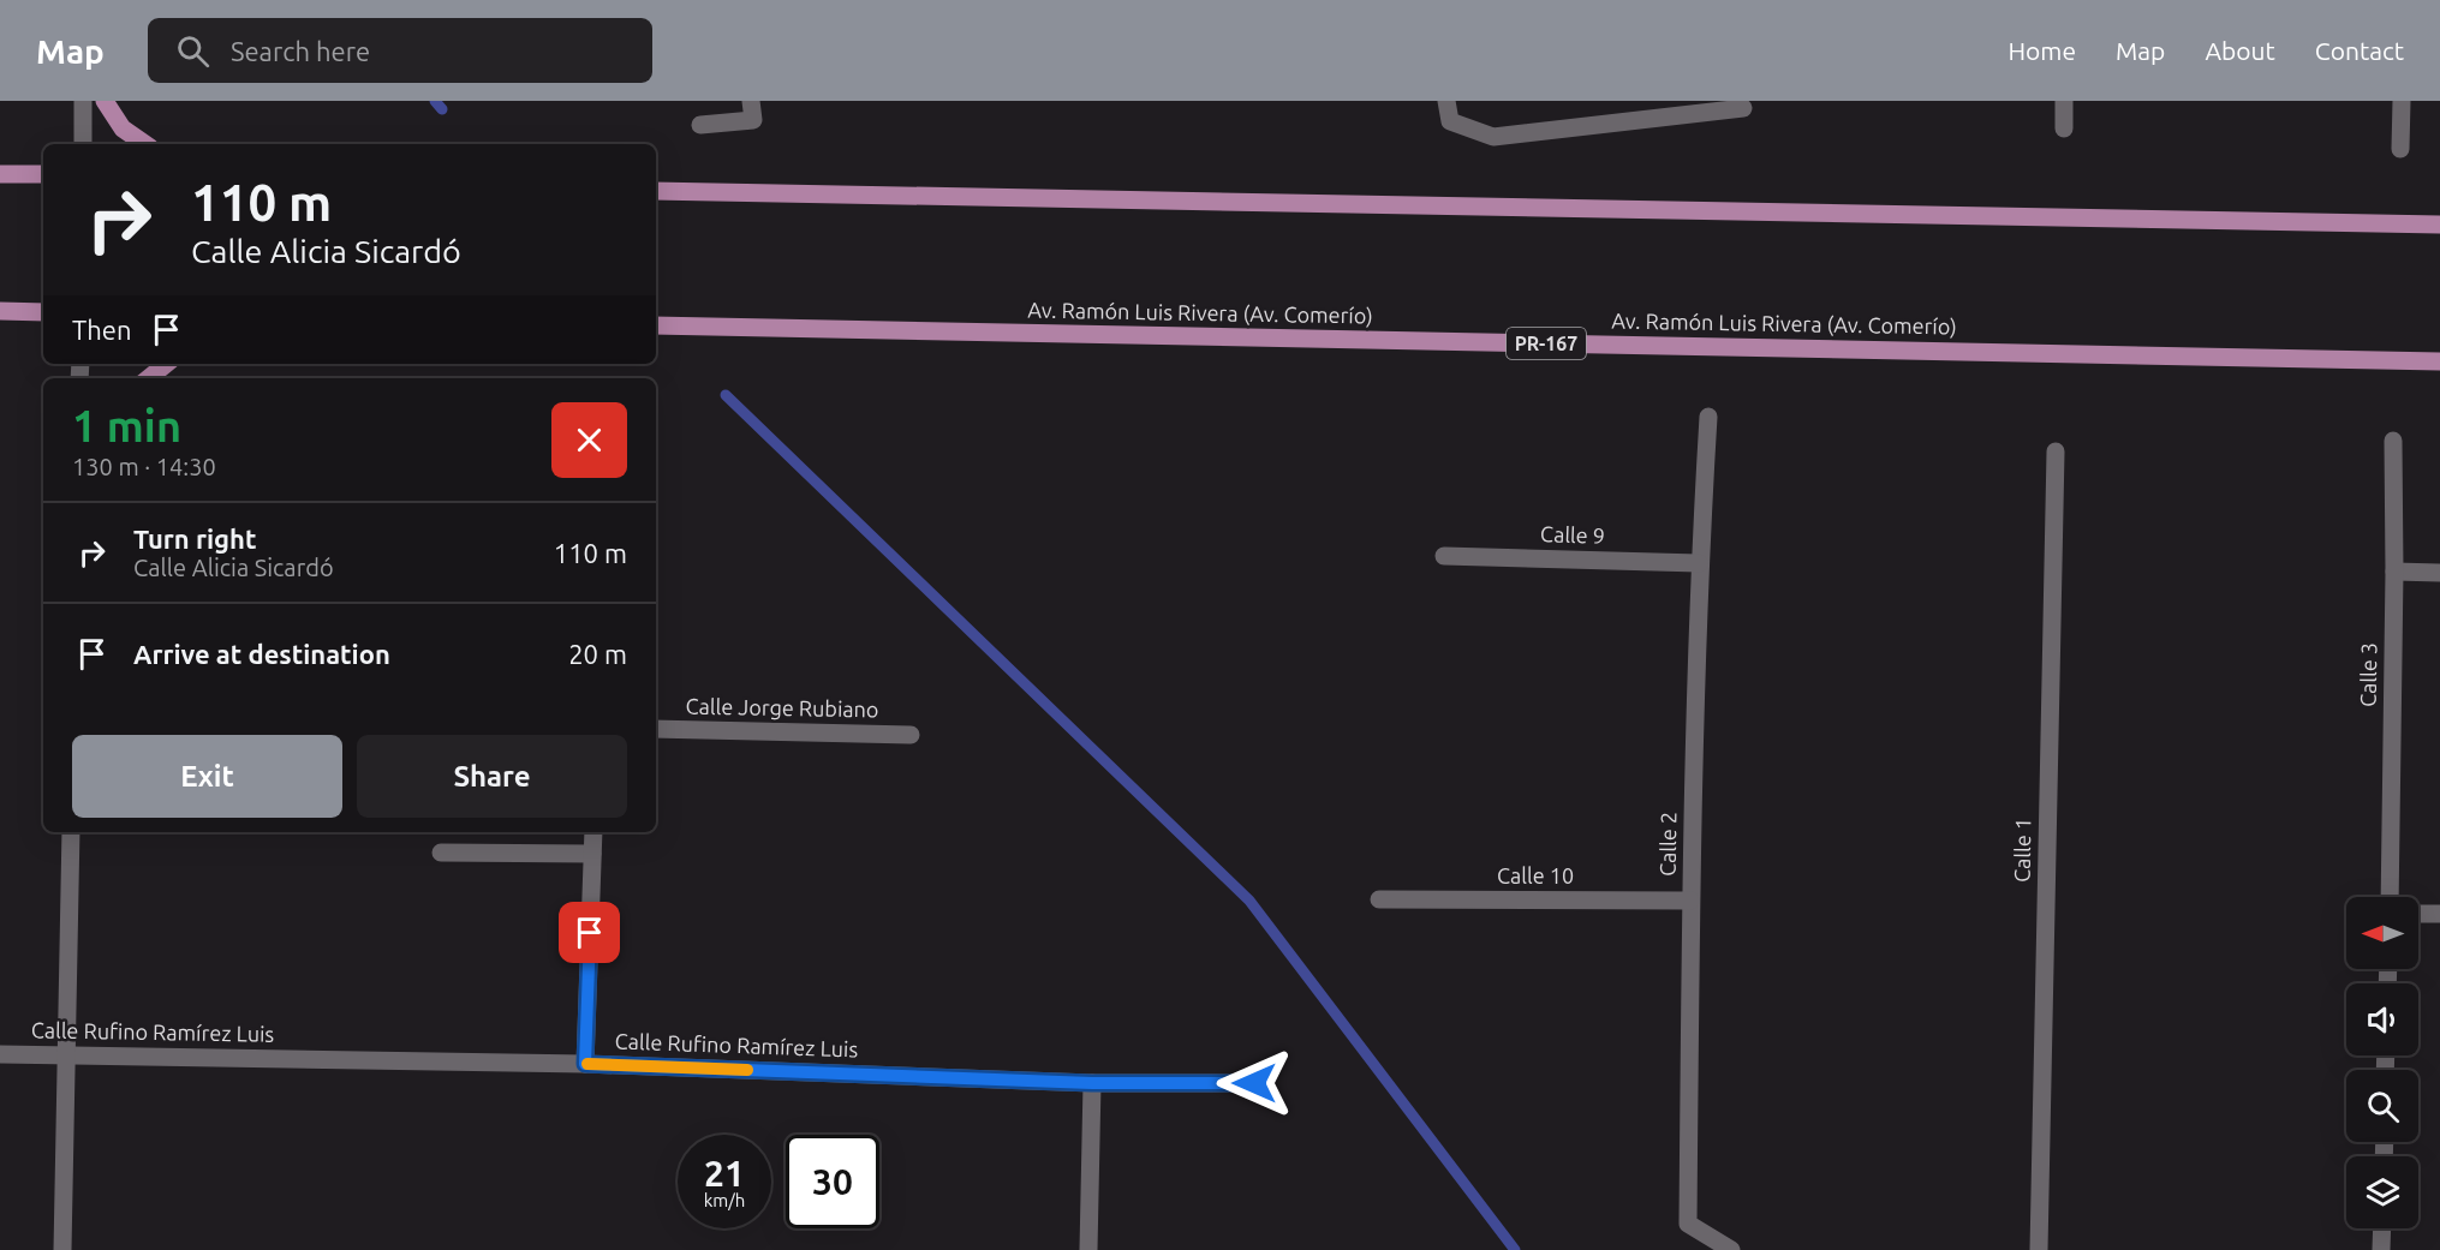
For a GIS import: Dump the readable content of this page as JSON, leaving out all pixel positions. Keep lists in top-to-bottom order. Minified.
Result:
{"streets":{"main road":["Av. Ramón Luis Rivera (Av. Comerío)","PR-167"],"street":["Calle 9","Calle 3","Calle Jorge Rubiano","Calle 2","Calle 1","Calle 10","Calle Rufino Ramírez Luis"]},"crossings":[["Calle 9","Calle 2"],["Calle 2","Calle 10"]],"north":"left","page":{"header":"Map","search":"Search here","nav":["Home","Map","About","Contact"],"turn":["110 m","Calle Alicia Sicardó"],"then":"Then","heading":["1 min","130 m · 14:30"],"list":[{"name":"Turn right","note":"Calle Alicia Sicardó","value":"110 m"},{"name":"Arrive at destination","value":"20 m"}],"buttons":["Exit","Share"],"speed":"21 km/h","limit":"30"}}
